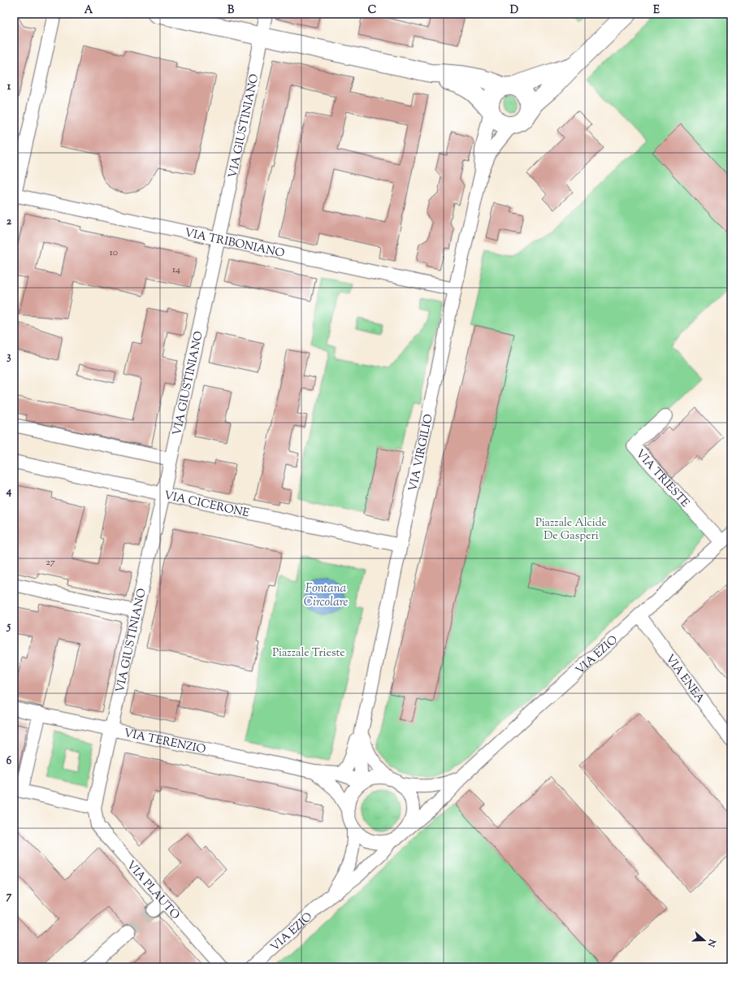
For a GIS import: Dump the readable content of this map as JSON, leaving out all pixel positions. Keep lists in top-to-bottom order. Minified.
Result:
{"streets":{"street":["VIA GIUSTINIANO","VIA TRIBONIANO","VIA VIRGILIO","VIA TRIESTE","VIA CICERONE","VIA EZIO","VIA ENEA","VIA TERENZIO","VIA PLAUTO"]},"crossings":[["VIA GIUSTINIANO","VIA TRIBONIANO"],["VIA GIUSTINIANO","VIA CICERONE"],["VIA GIUSTINIANO","VIA TERENZIO"],["VIA GIUSTINIANO","VIA PLAUTO"],["VIA TRIBONIANO","VIA VIRGILIO"],["VIA VIRGILIO","VIA CICERONE"],["VIA VIRGILIO","VIA EZIO"],["VIA VIRGILIO","VIA TERENZIO"],["VIA TRIESTE","VIA EZIO"],["VIA EZIO","VIA ENEA"],["VIA EZIO","VIA TERENZIO"]],"water":["Fontana Circolare"],"parks":["Piazzale Alcide De Gasperi","Piazzale Trieste"],"house_numbers":["10","14","27"],"north":"right","grid":{"columns":["A","B","C","D","E"],"rows":["1","2","3","4","5","6","7"]}}
